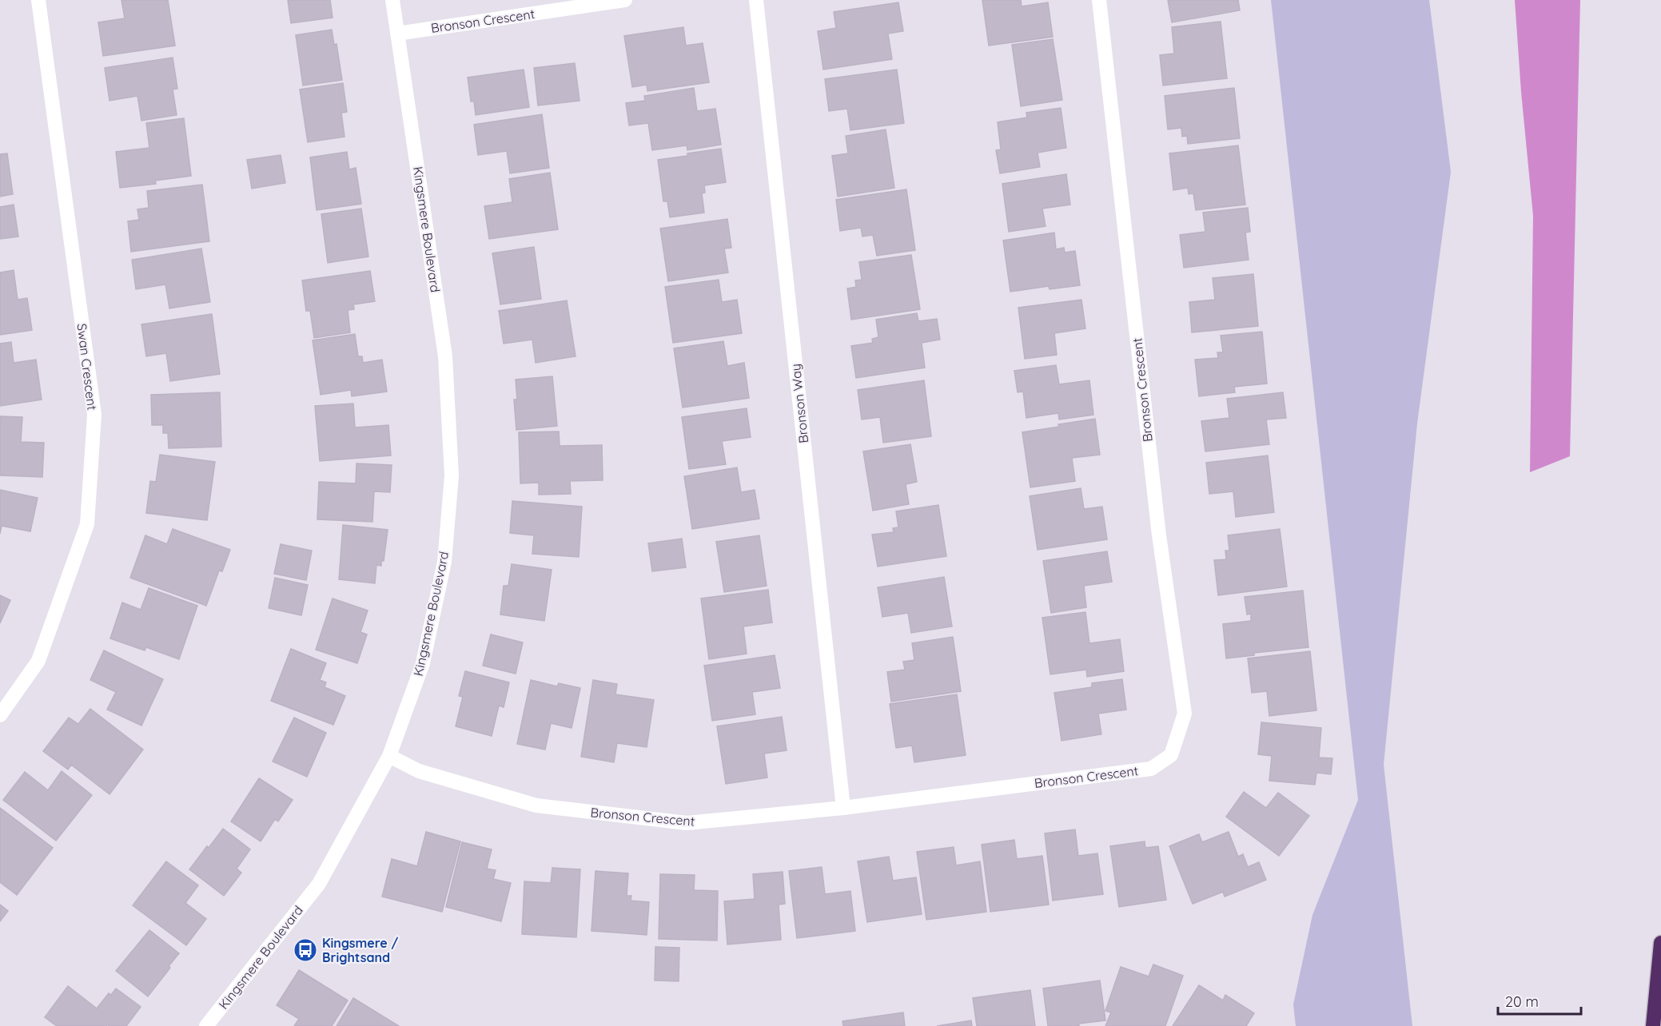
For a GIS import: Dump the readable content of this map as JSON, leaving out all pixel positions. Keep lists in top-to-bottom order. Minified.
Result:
{"streets":{"street":["Bronson Crescent","Kingsmere Boulevard","Swan Crescent","Bronson Way"]},"crossings":[["Bronson Crescent","Kingsmere Boulevard"],["Bronson Crescent","Bronson Way"]],"places":{"bus stop":["Kingsmere / Brightsand"]},"scale_bar":"20 m"}
